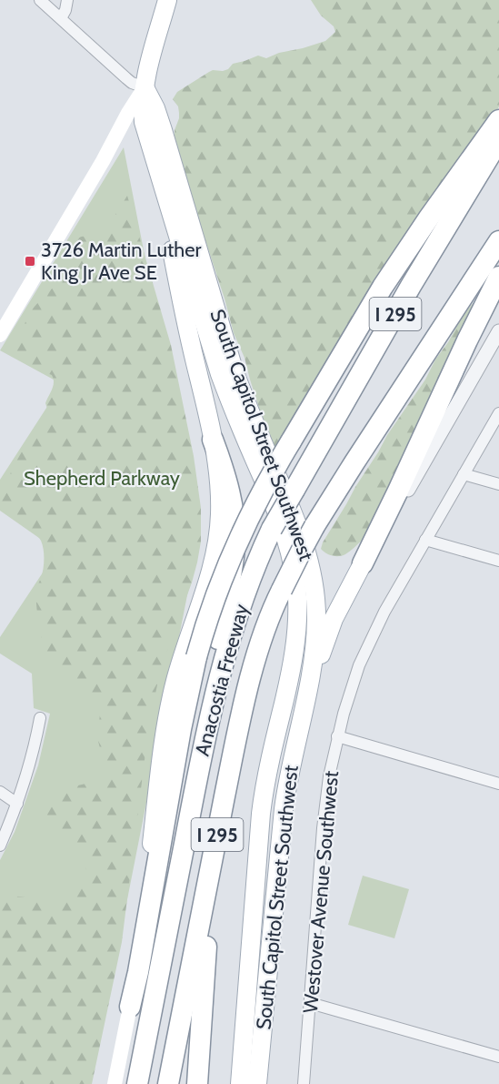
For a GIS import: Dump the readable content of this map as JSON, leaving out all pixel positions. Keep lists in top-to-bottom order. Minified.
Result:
{"streets":{"highway":["I 295","Anacostia Freeway"],"main road":["South Capitol Street Southwest"],"street":["Westover Avenue Southwest"]},"parks":["Shepherd Parkway"],"places":{"transit":["3726 Martin Luther King Jr Ave SE"]}}
